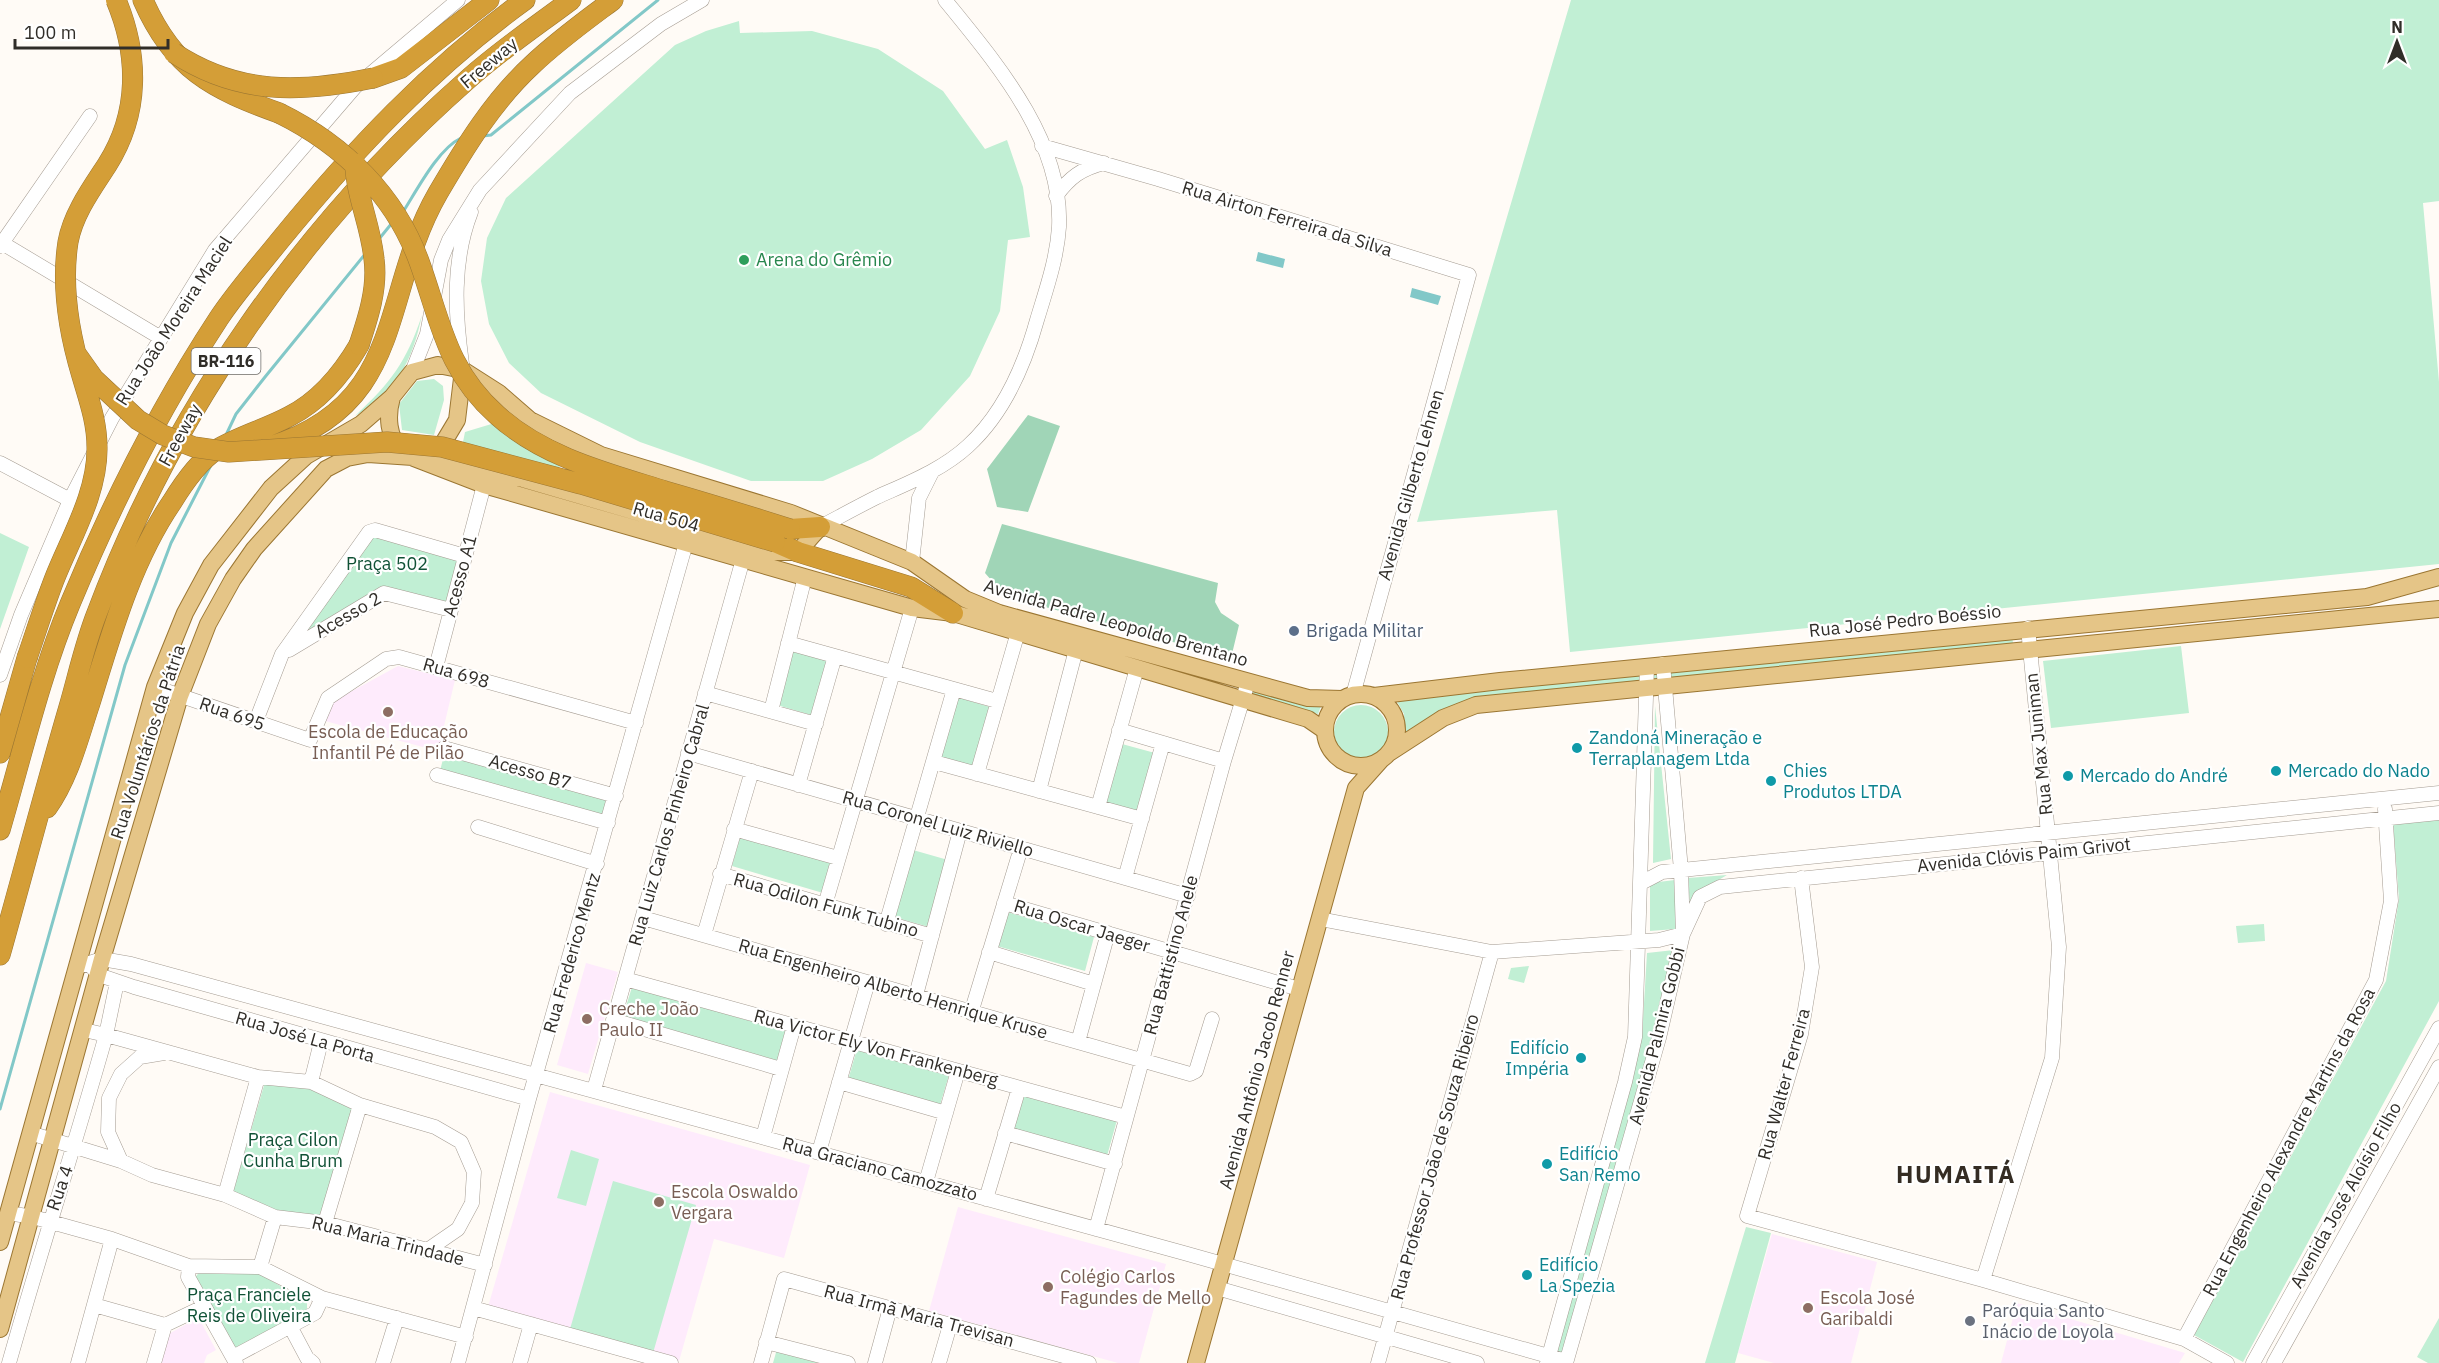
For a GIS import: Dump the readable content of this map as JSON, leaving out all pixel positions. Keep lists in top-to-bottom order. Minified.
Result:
{"streets":{"highway":["Freeway","BR-116"],"main road":["Rua 504","Rua José Pedro Boéssio","Avenida Padre Leopoldo Brentano","Rua Voluntários da Pátria","Avenida Antônio Jacob Renner"],"street":["Rua Airton Ferreira da Silva","Rua João Moreira Maciel","Avenida Gilberto Lehnen","Acesso A1","Acesso 2","Rua 698","Rua 695","Rua Max Juniman","Acesso B7","Rua Coronel Luiz Riviello","Rua Luiz Carlos Pinheiro Cabral","Avenida Clóvis Paim Grivot","Rua Odilon Funk Tubino","Rua Oscar Jaeger","Rua Frederico Mentz","Rua Battistino Anele","Rua Engenheiro Alberto Henrique Kruse","Avenida Palmira Gobbi","Rua José La Porta","Rua Victor Ely Von Frankenberg","Rua Walter Ferreira","Rua Engenheiro Alexandre Martins da Rosa","Rua Professor João de Souza Ribeiro","Rua Graciano Camozzato","Rua 4","Avenida José Aloísio Filho","Rua Maria Trindade","Rua Irmã Maria Trevisan"]},"crossings":[["Rua Airton Ferreira da Silva","Avenida Gilberto Lehnen"],["Avenida Gilberto Lehnen","Rua José Pedro Boéssio"],["Avenida Gilberto Lehnen","Avenida Padre Leopoldo Brentano"],["Avenida Gilberto Lehnen","Avenida Antônio Jacob Renner"],["Rua 504","Acesso A1"],["Rua 504","Avenida Padre Leopoldo Brentano"],["Rua 504","Rua Voluntários da Pátria"],["Rua 504","Rua Luiz Carlos Pinheiro Cabral"],["Rua 504","Rua Frederico Mentz"],["Acesso A1","Acesso 2"],["Acesso A1","Rua 698"],["Rua José Pedro Boéssio","Avenida Padre Leopoldo Brentano"],["Rua José Pedro Boéssio","Rua Max Juniman"],["Rua José Pedro Boéssio","Avenida Palmira Gobbi"],["Rua José Pedro Boéssio","Avenida Antônio Jacob Renner"],["Avenida Padre Leopoldo Brentano","Rua Voluntários da Pátria"],["Avenida Padre Leopoldo Brentano","Rua Battistino Anele"],["Avenida Padre Leopoldo Brentano","Avenida Antônio Jacob Renner"],["Rua 698","Rua 695"],["Rua 698","Rua Frederico Mentz"],["Rua 695","Rua Voluntários da Pátria"],["Rua Voluntários da Pátria","Rua José La Porta"],["Rua Voluntários da Pátria","Rua 4"],["Rua Voluntários da Pátria","Rua Maria Trindade"],["Rua Max Juniman","Avenida Clóvis Paim Grivot"],["Rua Max Juniman","Rua Walter Ferreira"],["Acesso B7","Rua Frederico Mentz"],["Rua Coronel Luiz Riviello","Rua Luiz Carlos Pinheiro Cabral"],["Rua Coronel Luiz Riviello","Rua Battistino Anele"],["Rua Luiz Carlos Pinheiro Cabral","Rua Engenheiro Alberto Henrique Kruse"],["Rua Luiz Carlos Pinheiro Cabral","Rua Victor Ely Von Frankenberg"],["Rua Luiz Carlos Pinheiro Cabral","Rua Graciano Camozzato"],["Avenida Clóvis Paim Grivot","Avenida Palmira Gobbi"],["Avenida Clóvis Paim Grivot","Rua Walter Ferreira"],["Avenida Clóvis Paim Grivot","Rua Engenheiro Alexandre Martins da Rosa"],["Rua Oscar Jaeger","Rua Battistino Anele"],["Rua Oscar Jaeger","Avenida Antônio Jacob Renner"],["Rua Frederico Mentz","Rua José La Porta"],["Rua Frederico Mentz","Rua Graciano Camozzato"],["Rua Frederico Mentz","Rua Maria Trindade"],["Rua Battistino Anele","Rua Engenheiro Alberto Henrique Kruse"],["Rua Battistino Anele","Rua Victor Ely Von Frankenberg"],["Rua Battistino Anele","Rua Graciano Camozzato"],["Avenida Palmira Gobbi","Rua Graciano Camozzato"],["Rua José La Porta","Rua Graciano Camozzato"],["Rua José La Porta","Rua 4"],["Avenida Antônio Jacob Renner","Rua Graciano Camozzato"],["Rua Professor João de Souza Ribeiro","Rua Graciano Camozzato"],["Rua 4","Rua Maria Trindade"]],"districts":["HUMAITÁ"],"parks":["Praça 502","Praça Cilon Cunha Brum","Praça Franciele Reis de Oliveira"],"places":["Arena do Grêmio","Brigada Militar","Escola de Educação Infantil Pé de Pilão","Zandoná Mineração e Terraplanagem Ltda","Mercado do Nado","Mercado do André","Chies Produtos LTDA","Creche João Paulo II","Edifício Impéria","Edifício San Remo","Escola Oswaldo Vergara","Edifício La Spezia","Colégio Carlos Fagundes de Mello","Escola José Garibaldi","Paróquia Santo Inácio de Loyola"],"scale_bar":"100 m","north":"top"}
